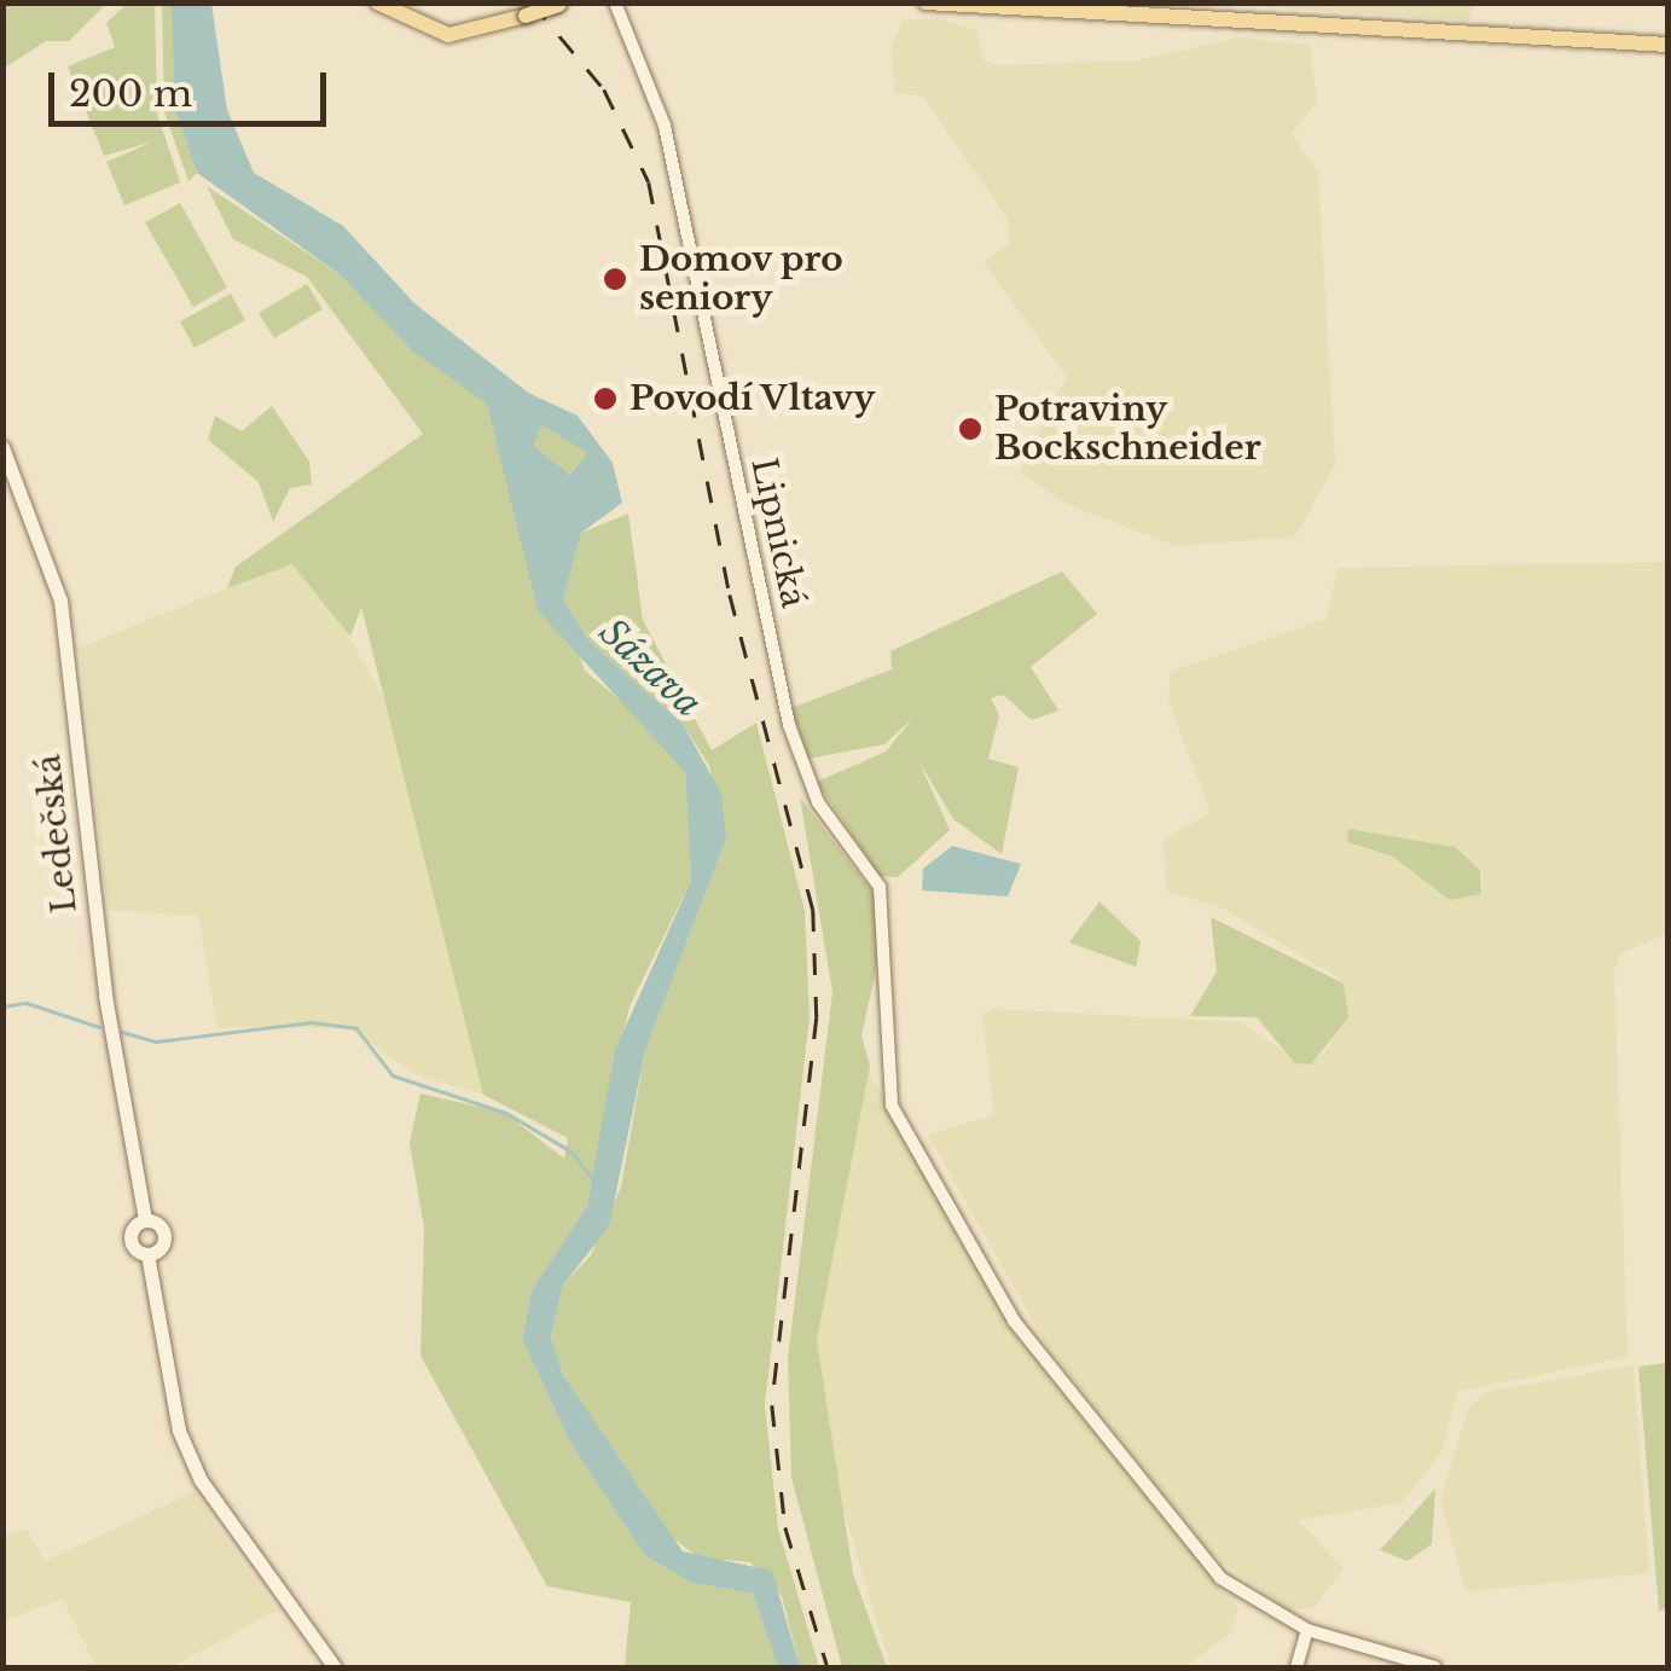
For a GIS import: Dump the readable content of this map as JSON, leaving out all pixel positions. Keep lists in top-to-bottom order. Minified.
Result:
{"streets":{"main road":["Ledečská"],"street":["Lipnická"]},"water":["Sázava"],"places":["Domov pro seniory","Povodí Vltavy","Potraviny Bockschneider"],"scale_bar":"200 m"}
